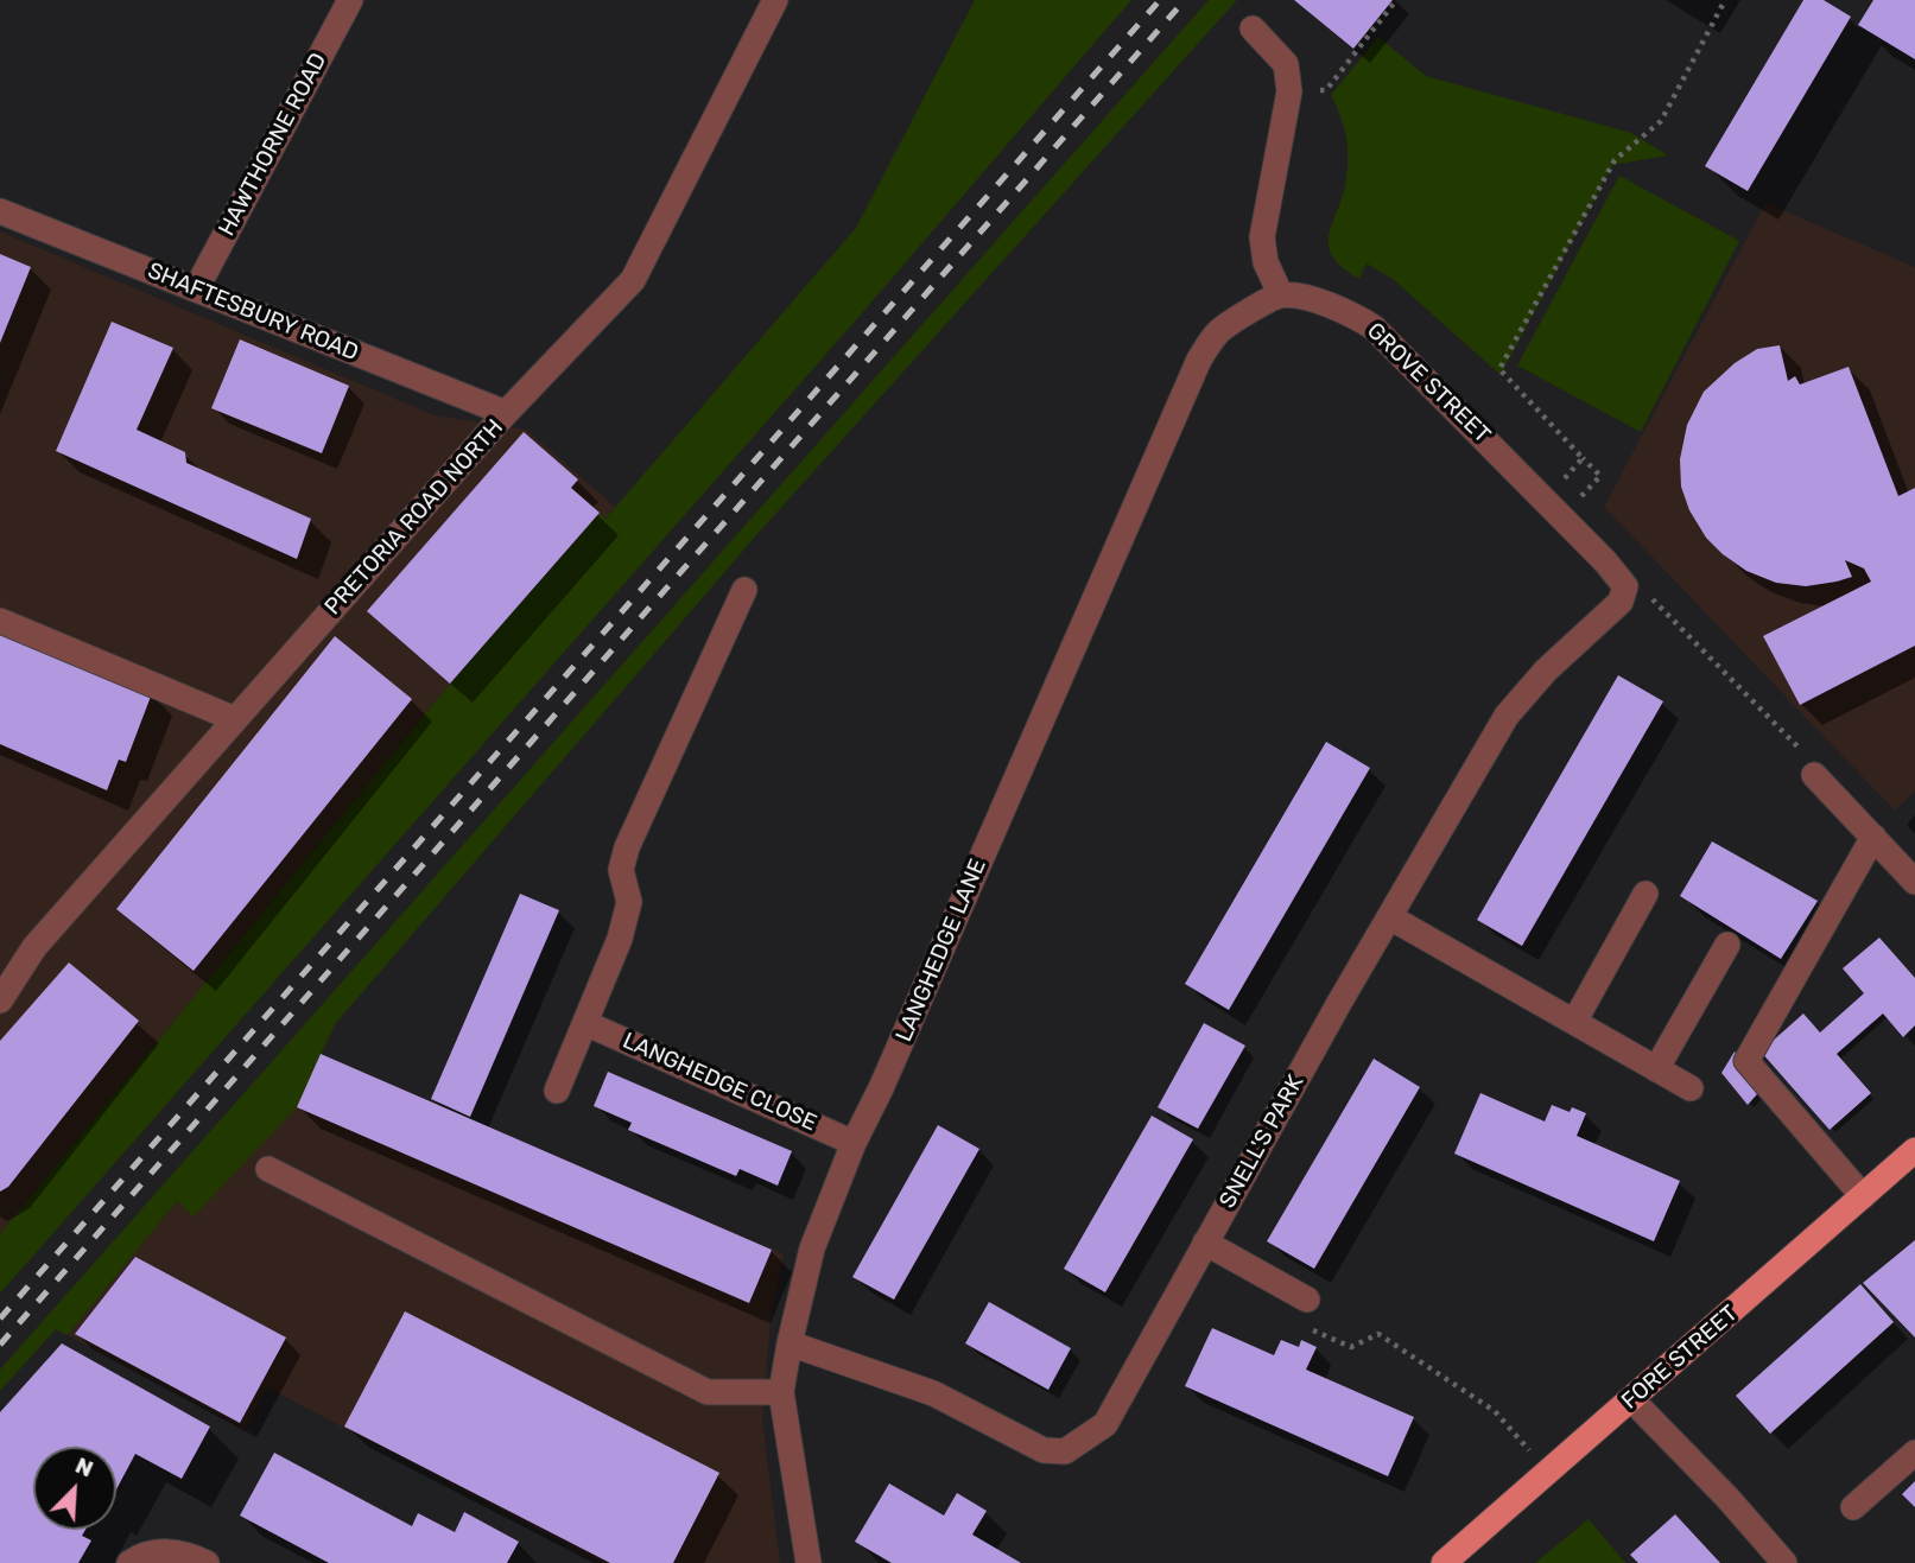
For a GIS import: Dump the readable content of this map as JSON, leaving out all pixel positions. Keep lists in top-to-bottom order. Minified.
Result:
{"streets":{"main road":["FORE STREET"],"street":["HAWTHORNE ROAD","SHAFTESBURY ROAD","GROVE STREET","PRETORIA ROAD NORTH","LANGHEDGE LANE","LANGHEDGE CLOSE","SNELL'S PARK"]},"crossings":[["HAWTHORNE ROAD","SHAFTESBURY ROAD"],["SHAFTESBURY ROAD","PRETORIA ROAD NORTH"],["GROVE STREET","LANGHEDGE LANE"],["GROVE STREET","SNELL'S PARK"],["LANGHEDGE LANE","LANGHEDGE CLOSE"],["LANGHEDGE LANE","SNELL'S PARK"]],"north":"top right"}
